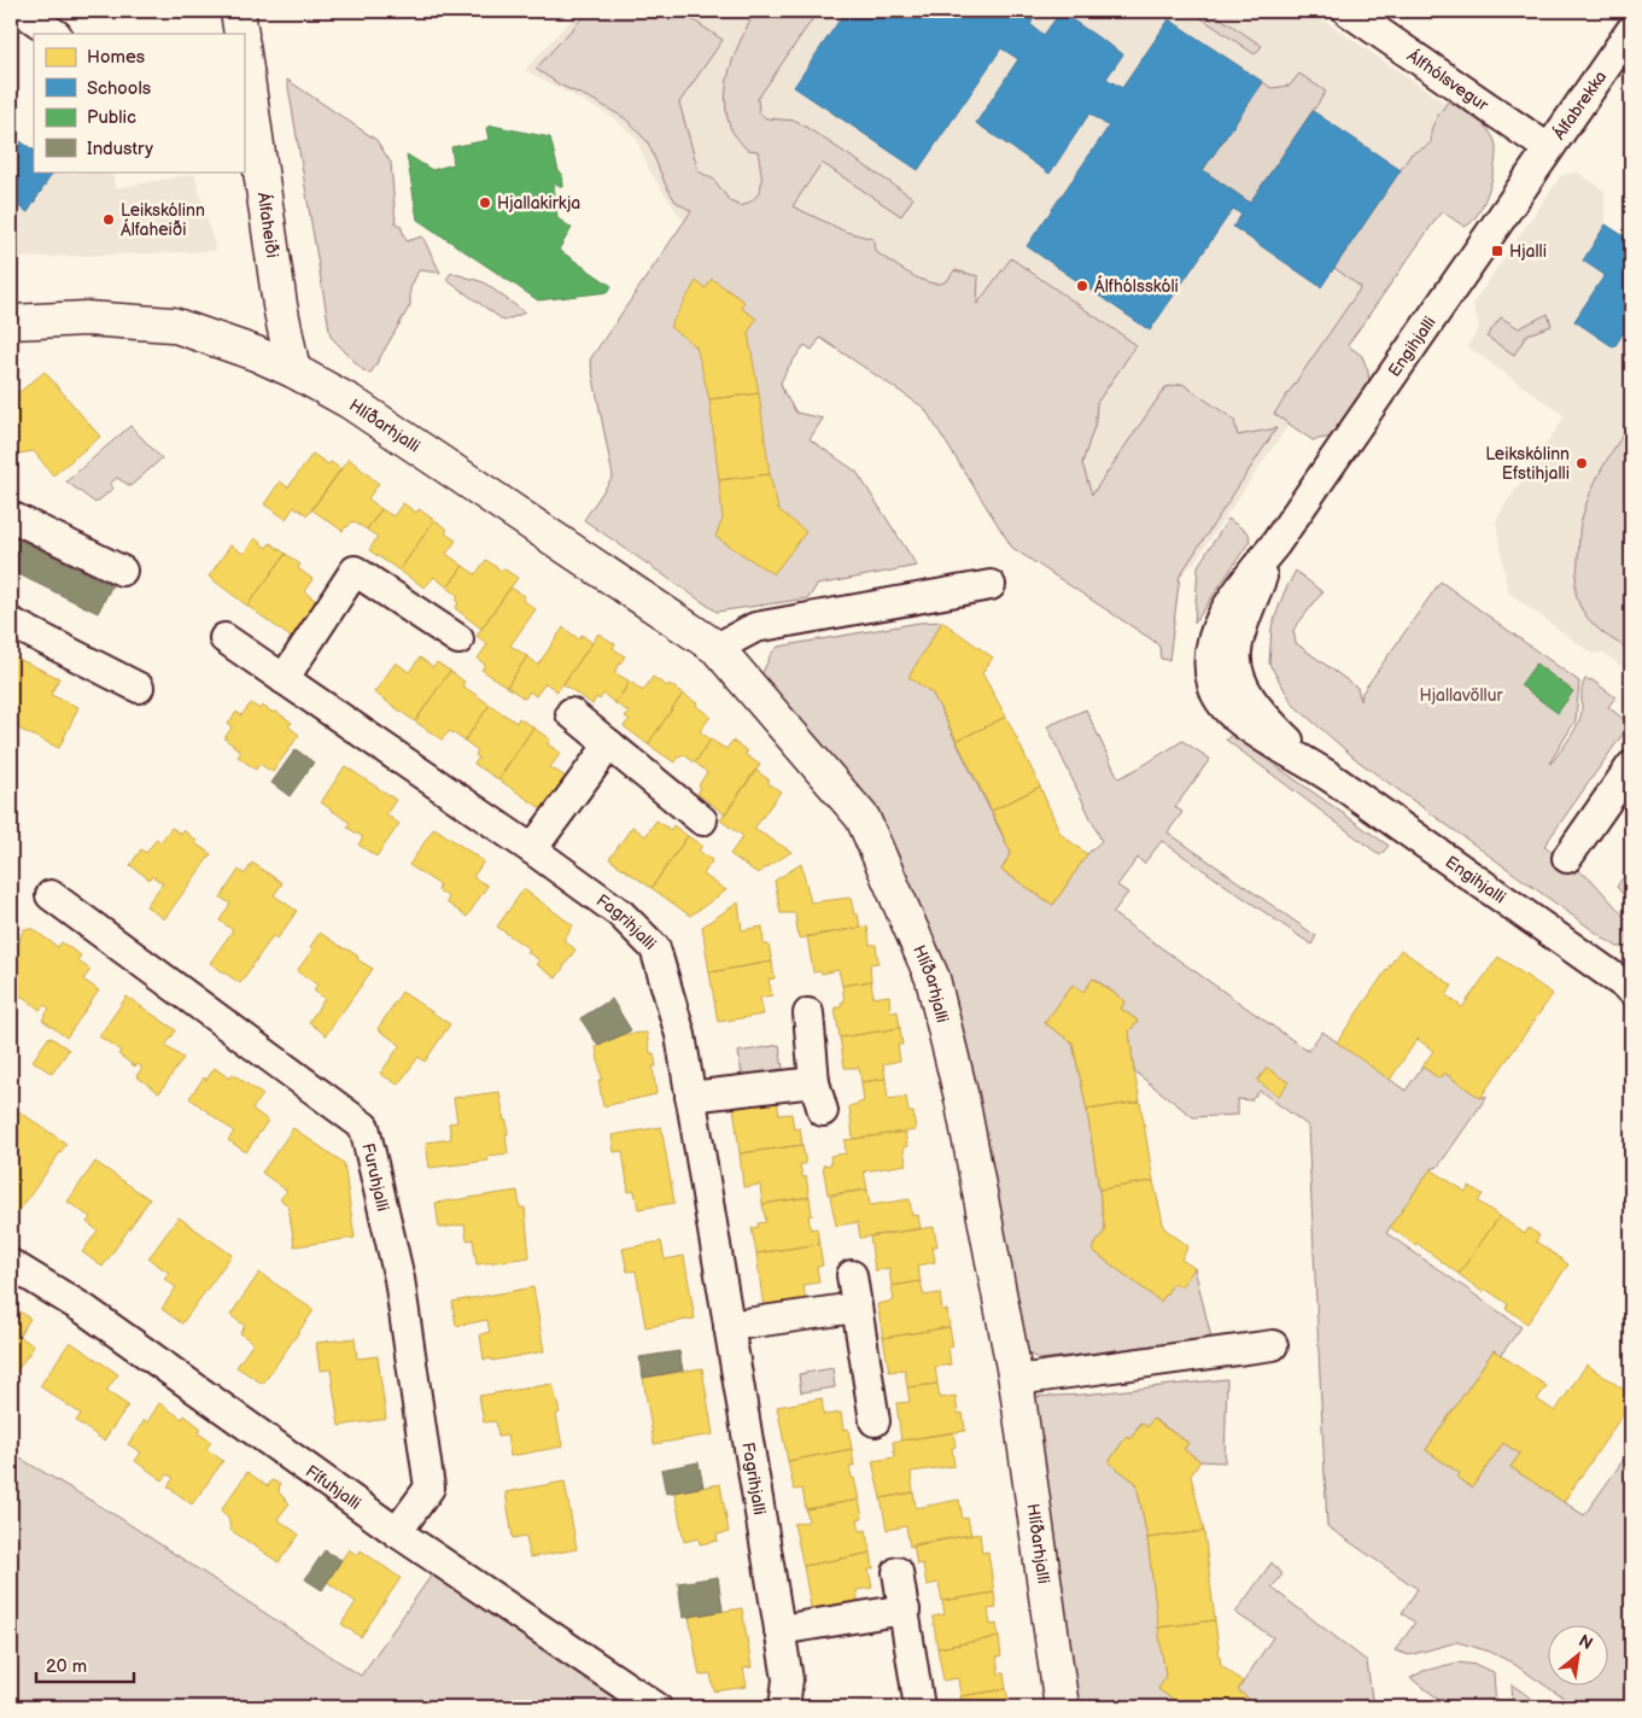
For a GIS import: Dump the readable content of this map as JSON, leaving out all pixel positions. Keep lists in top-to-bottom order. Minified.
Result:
{"streets":{"street":["Álfhólsvegur","Álfabrekka","Álfaheiði","Engihjalli","Hlíðarhjalli","Fagrihjalli","Furuhjalli","Fífuhjalli"]},"crossings":[["Álfhólsvegur","Álfabrekka"],["Álfhólsvegur","Engihjalli"],["Álfabrekka","Engihjalli"],["Álfaheiði","Hlíðarhjalli"],["Furuhjalli","Fífuhjalli"]],"parks":["Hjallavöllur"],"places":{"other":["Hjallakirkja","Leikskólinn Álfaheiði","Álfhólsskóli","Leikskólinn Efstihjalli"],"transit":["Hjalli"]},"legend":["Homes","Schools","Public","Industry"],"scale_bar":"20 m","north":"top right"}
